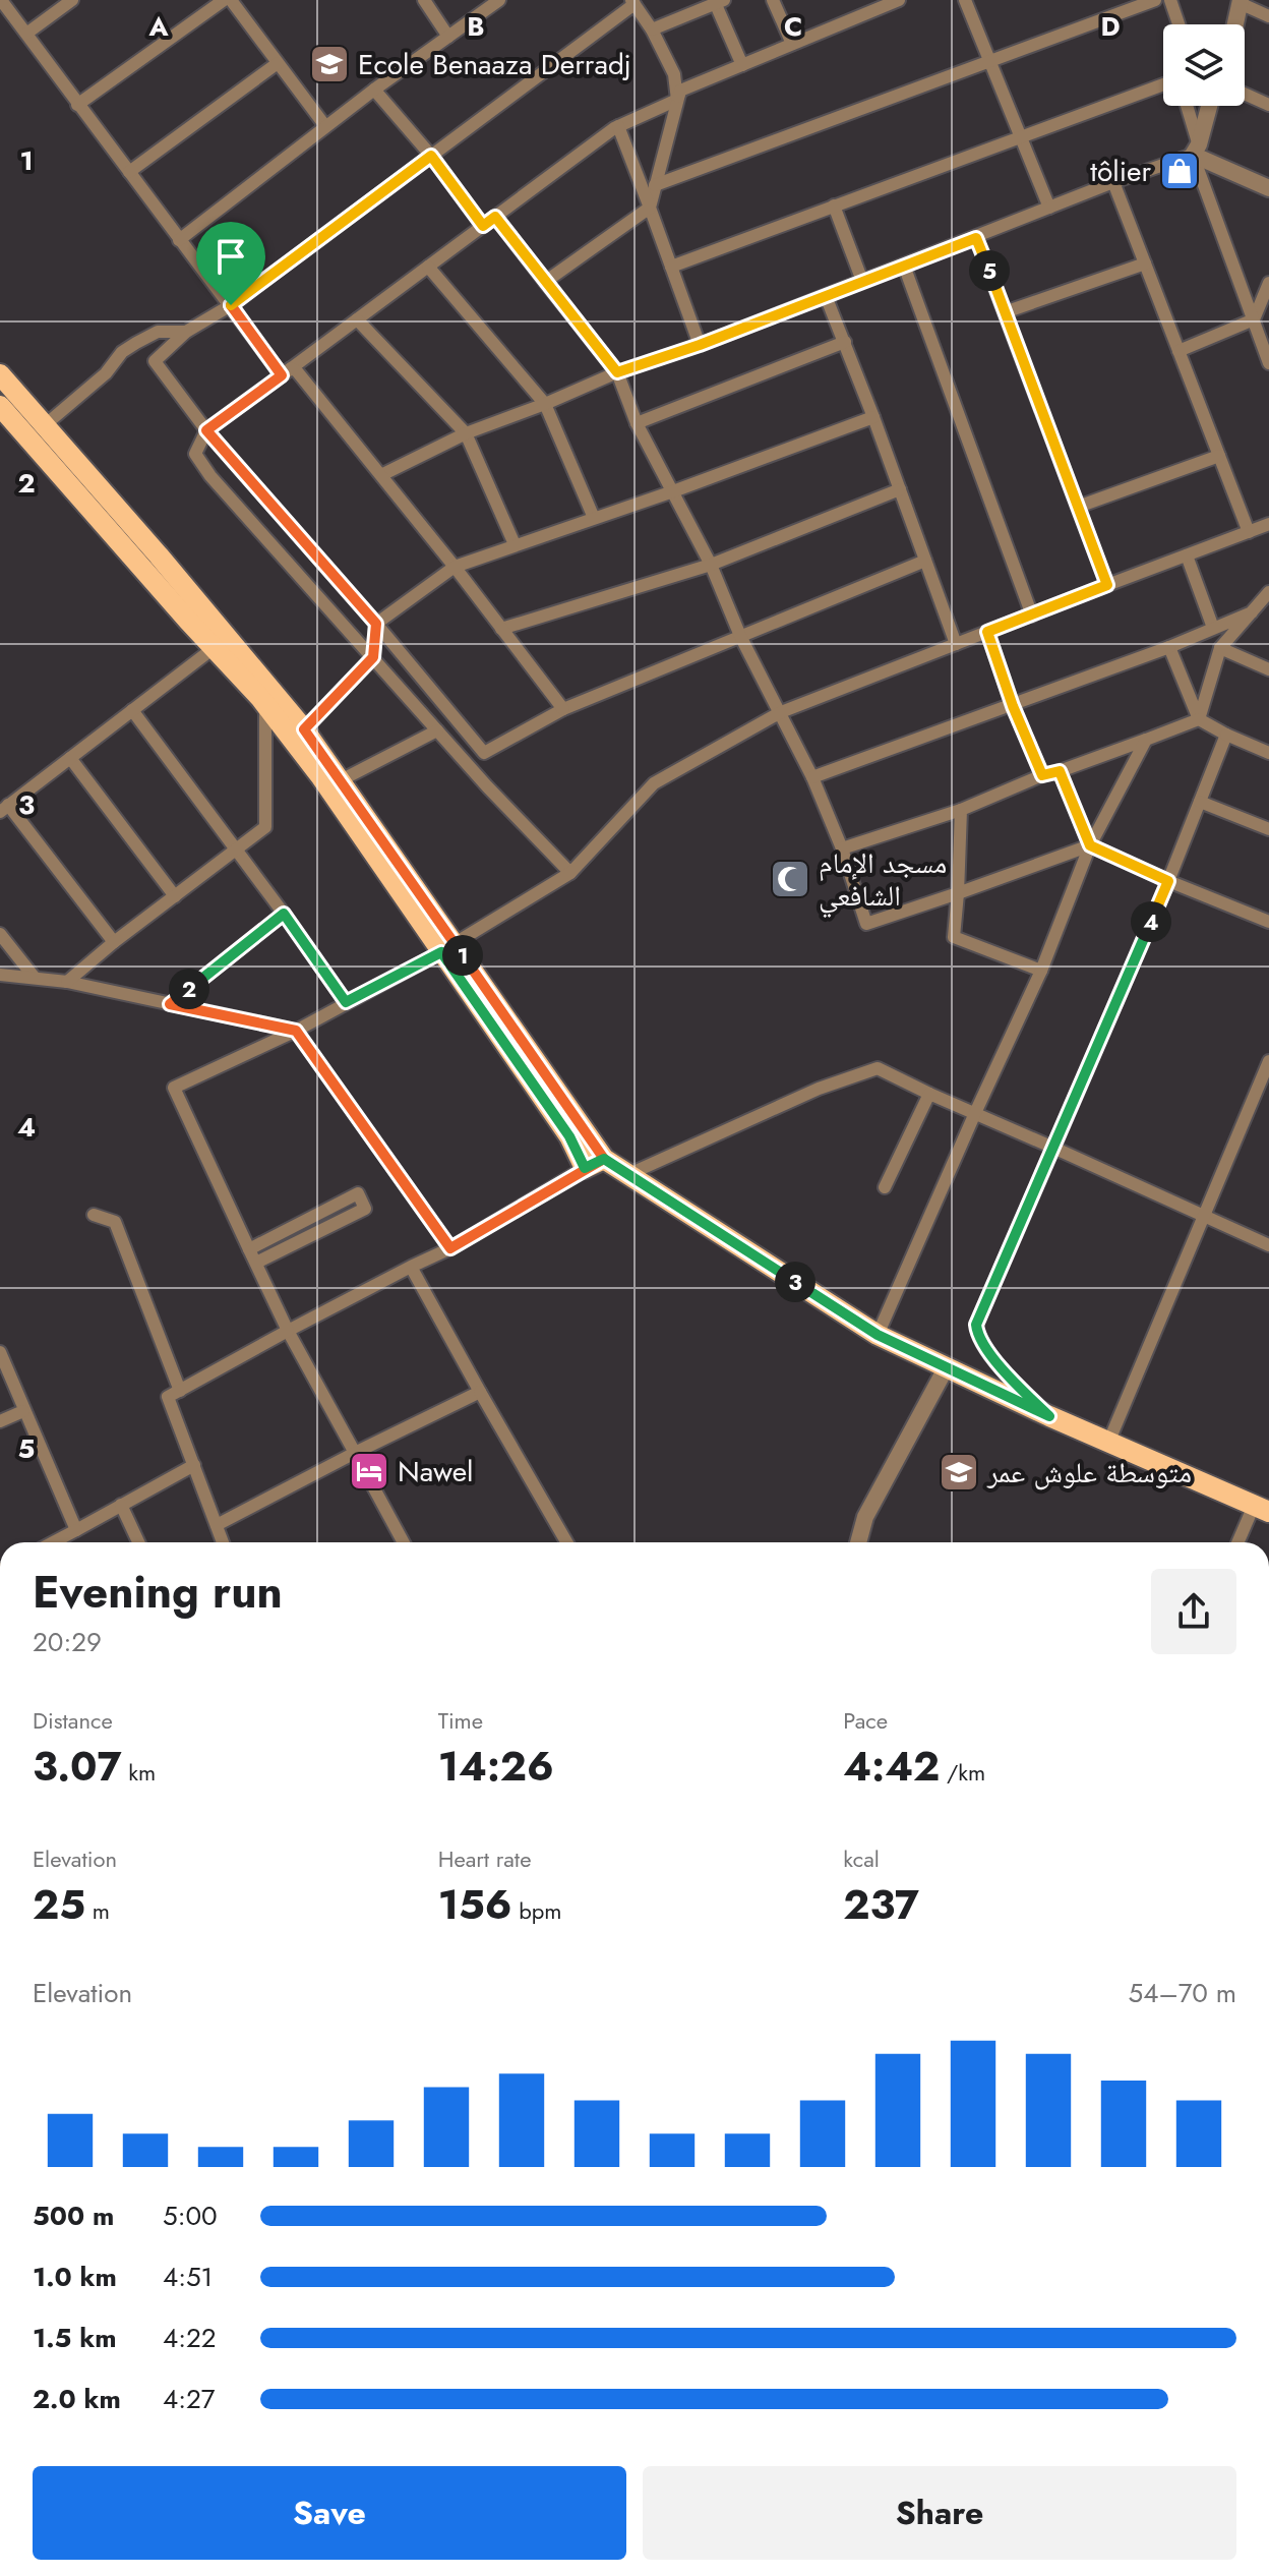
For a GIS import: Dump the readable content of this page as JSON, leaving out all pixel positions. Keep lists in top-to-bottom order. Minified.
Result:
{"places":{"school or university":["Ecole Benaaza Derradj","متوسطة علوش عمر"],"shop":["tôlier"],"mosque":["مسجد الإمام الشافعي"],"hotel":["Nawel"]},"page":{"pins":["5","4","1","2","3"],"heading":["Evening run","20:29"],"stats":[["Distance","3.07 km"],["Time","14:26"],["Pace","4:42 /km"],["Elevation","25 m"],["Heart rate","156 bpm"],["kcal","237"]],"chart":["Elevation","54–70 m"],"list":[{"name":"500 m","note":"5:00"},{"name":"1.0 km","note":"4:51"},{"name":"1.5 km","note":"4:22"},{"name":"2.0 km","note":"4:27"}],"buttons":["Save","Share"]},"grid":{"columns":["A","B","C","D"],"rows":["1","2","3","4","5"]}}
